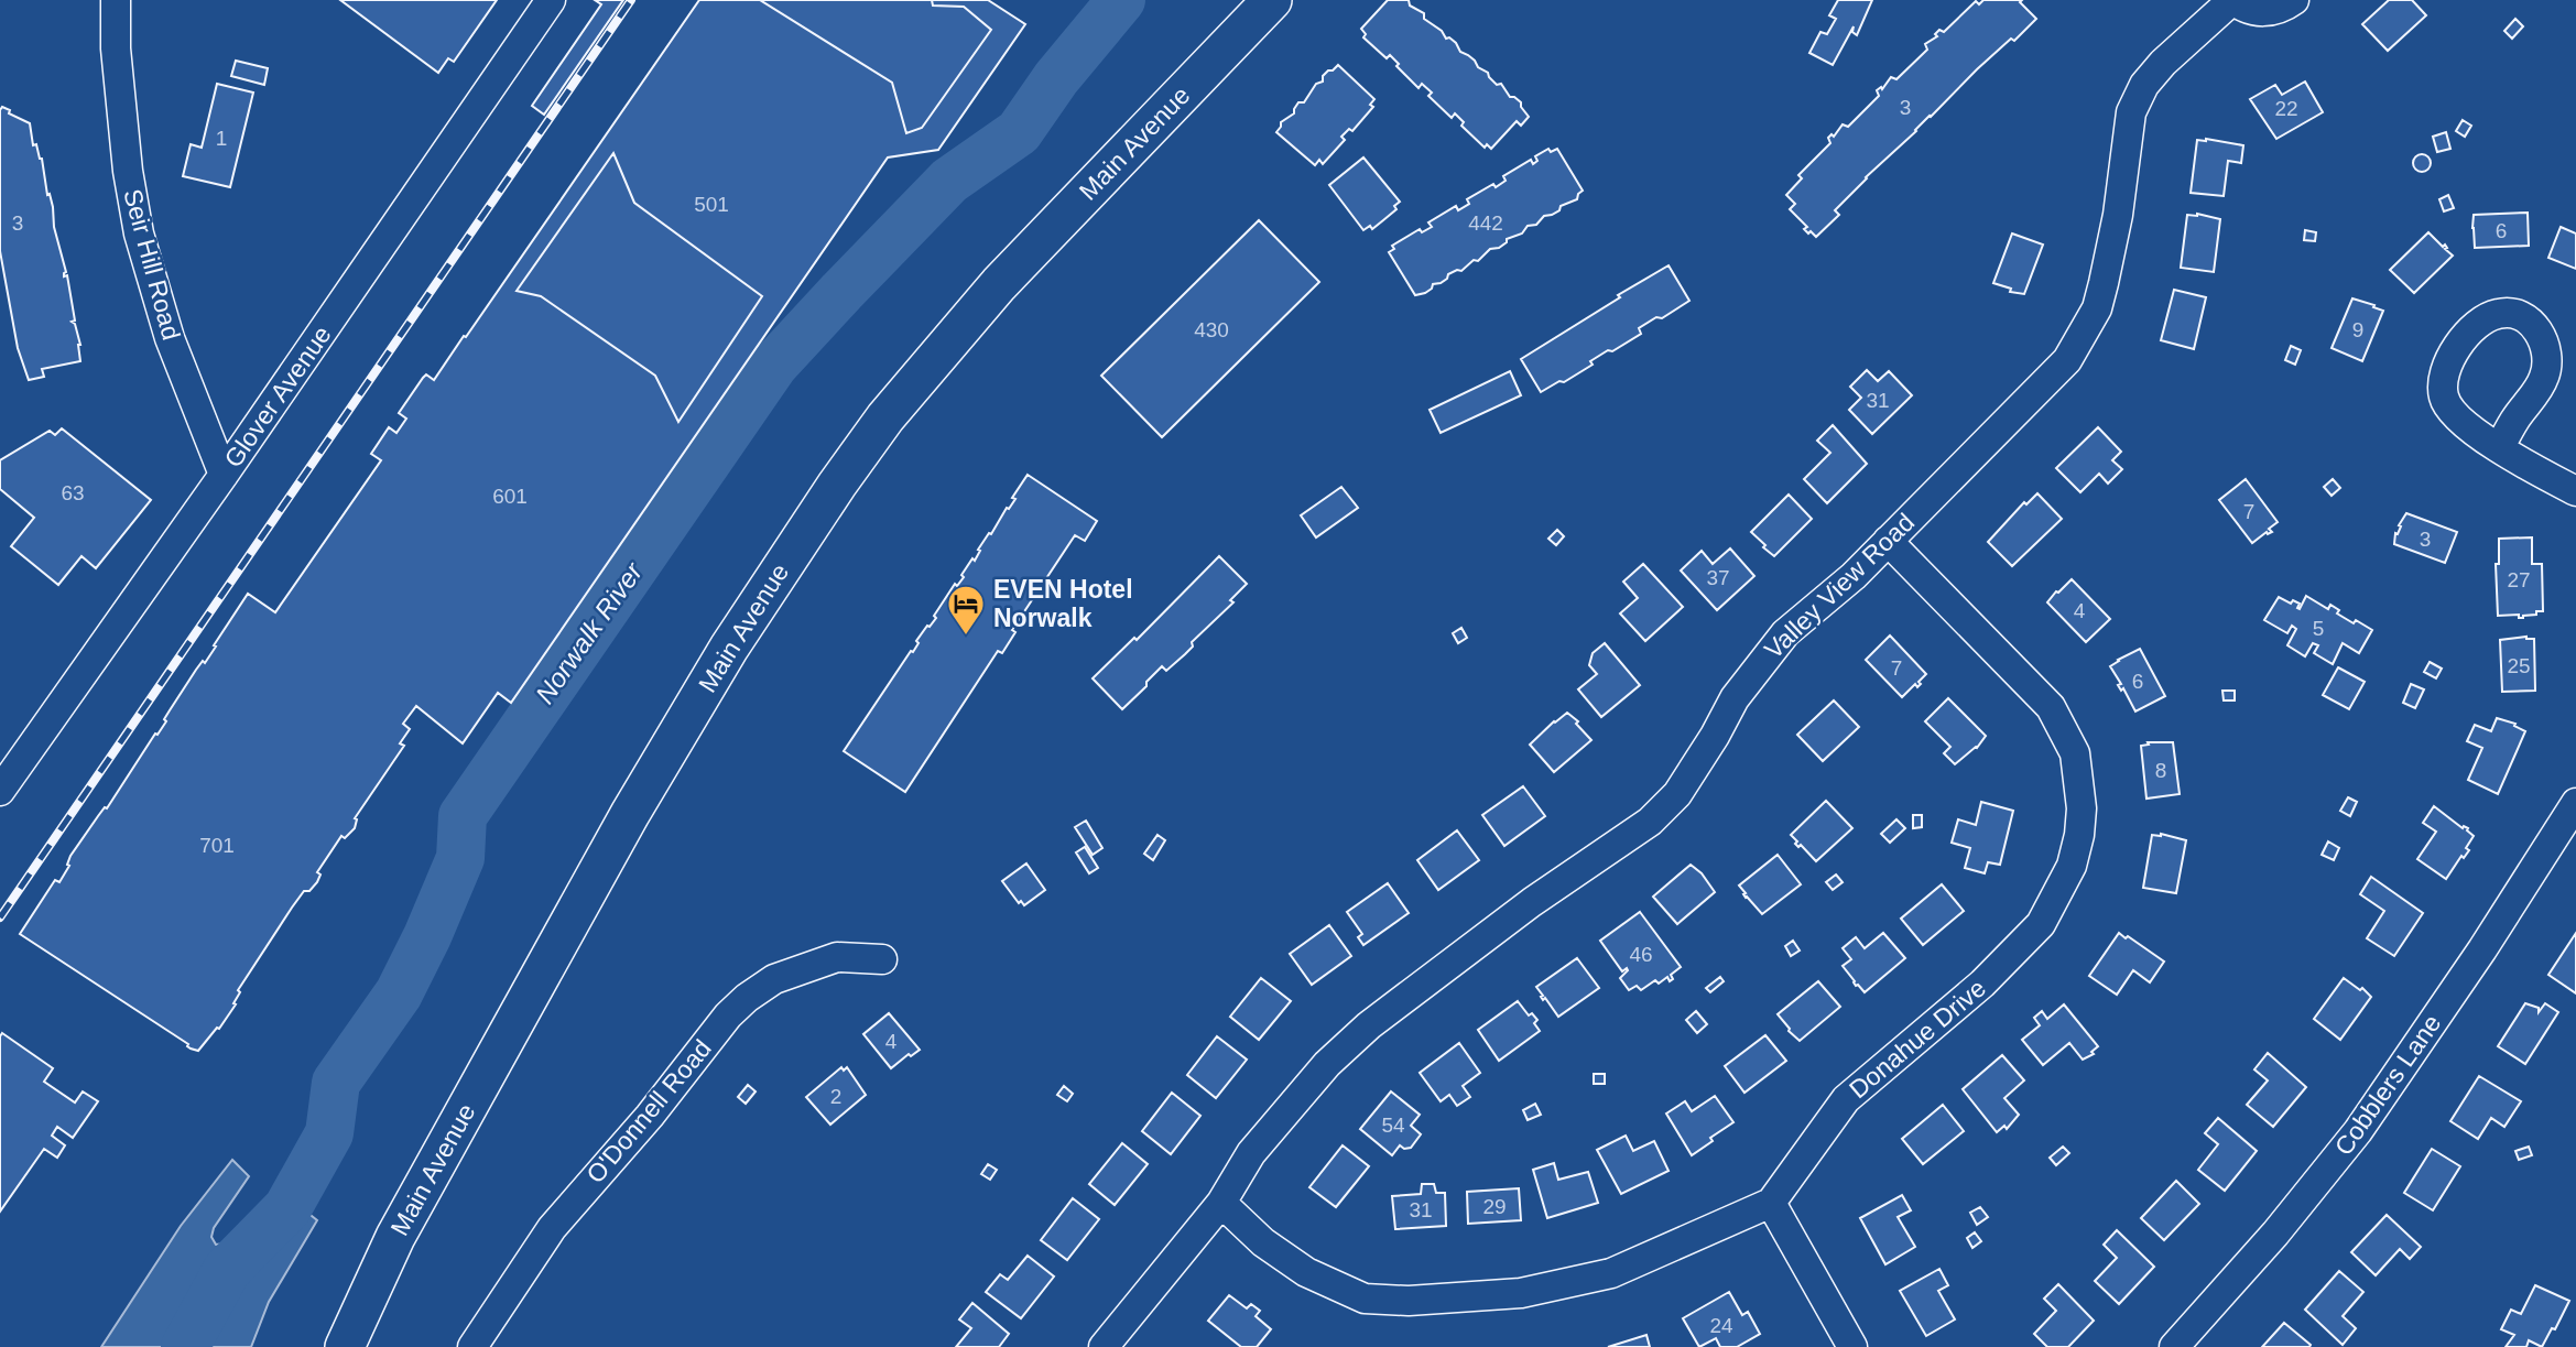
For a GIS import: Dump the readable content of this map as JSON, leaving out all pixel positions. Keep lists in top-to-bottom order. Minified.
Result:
{"streets":{"main road":["Main Avenue"],"street":["Seir Hill Road","Glover Avenue","Valley View Road","Donahue Drive","Cobblers Lane","O'Donnell Road"]},"crossings":[["Seir Hill Road","Glover Avenue"],["Valley View Road","Donahue Drive"]],"water":["Norwalk River"],"places":{"hotel":["EVEN Hotel Norwalk"]},"house_numbers":["3","22","1","501","3","442","6","430","9","31","63","601","7","3","37","27","4","5","25","7","6","8","701","46","4","2","54","29","31","24"]}
